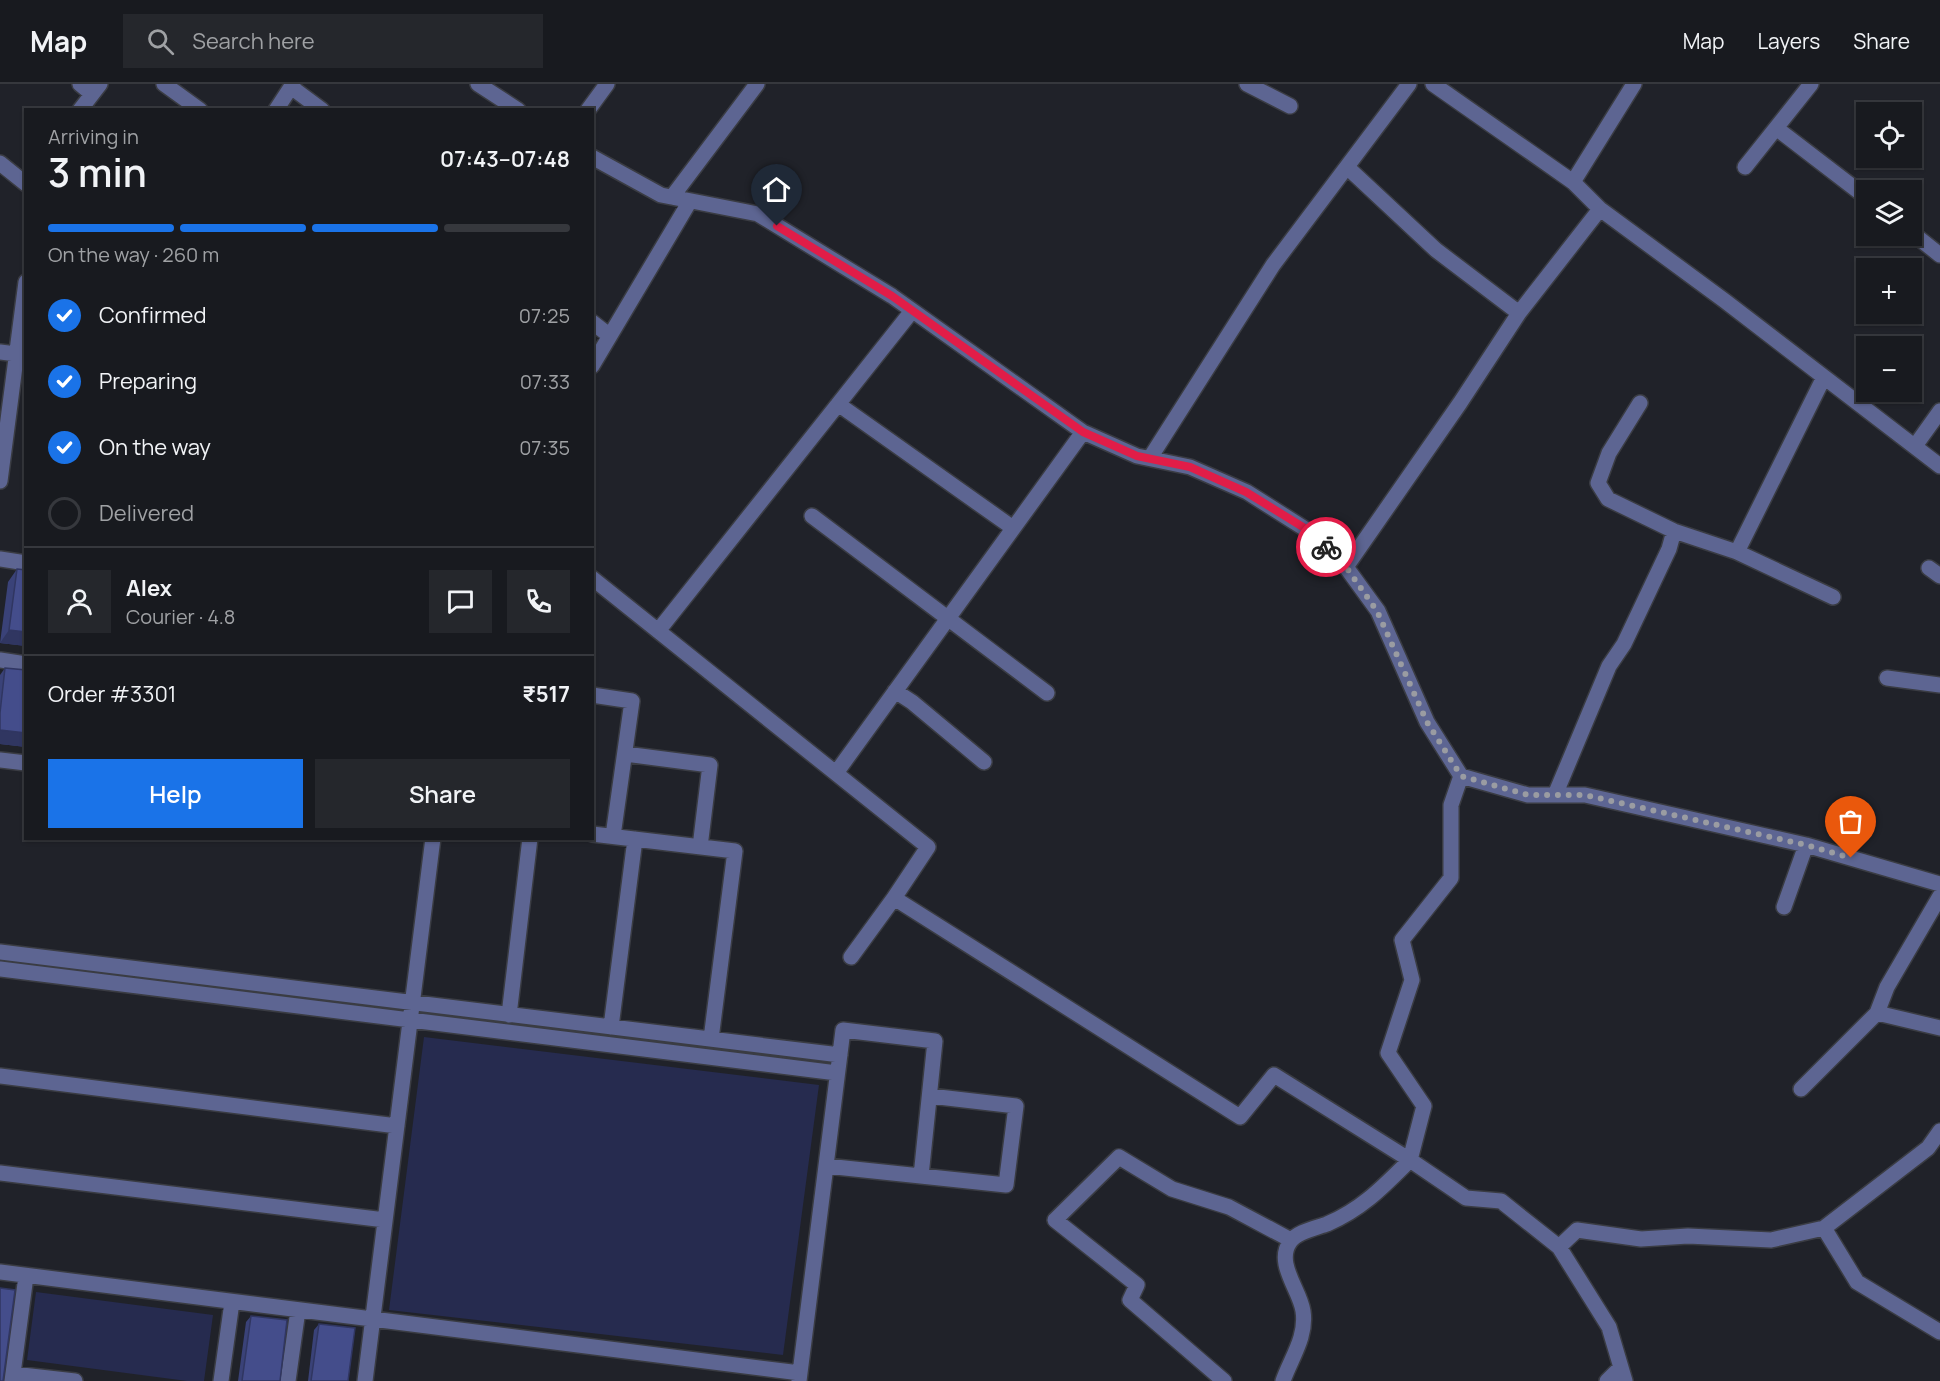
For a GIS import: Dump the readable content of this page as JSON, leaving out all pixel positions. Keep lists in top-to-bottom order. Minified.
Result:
{"page":{"header":"Map","search":"Search here","nav":["Map","Layers","Share"],"map_buttons":["+","−"],"heading":["3 min","Arriving in","07:43–07:48"],"panel":["Alex","Courier · 4.8","Order #3301","₹517"],"bar":"On the way · 260 m","list":[["Confirmed","07:25"],["Preparing","07:33"],["On the way","07:35"],"Delivered"],"buttons":["Help","Share"]}}
